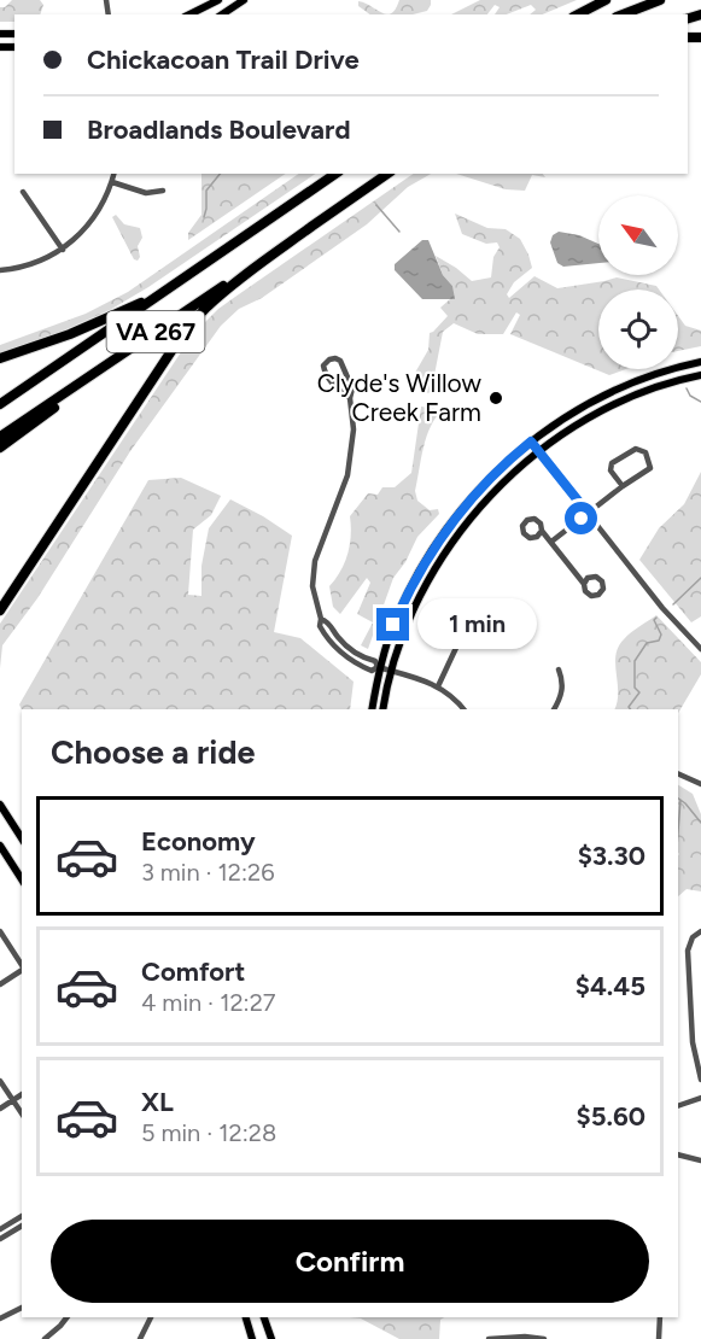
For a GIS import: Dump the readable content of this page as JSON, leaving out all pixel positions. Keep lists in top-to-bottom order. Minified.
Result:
{"streets":{"highway":["VA 267"]},"places":["Clyde's Willow Creek Farm"],"north":"top left","page":{"banner":["Chickacoan Trail Drive","Broadlands Boulevard"],"bubble":"1 min","heading":"Choose a ride","list":[{"name":"Economy","note":"3 min · 12:26","value":"$3.30"},{"name":"Comfort","note":"4 min · 12:27","value":"$4.45"},{"name":"XL","note":"5 min · 12:28","value":"$5.60"}],"buttons":"Confirm"}}
